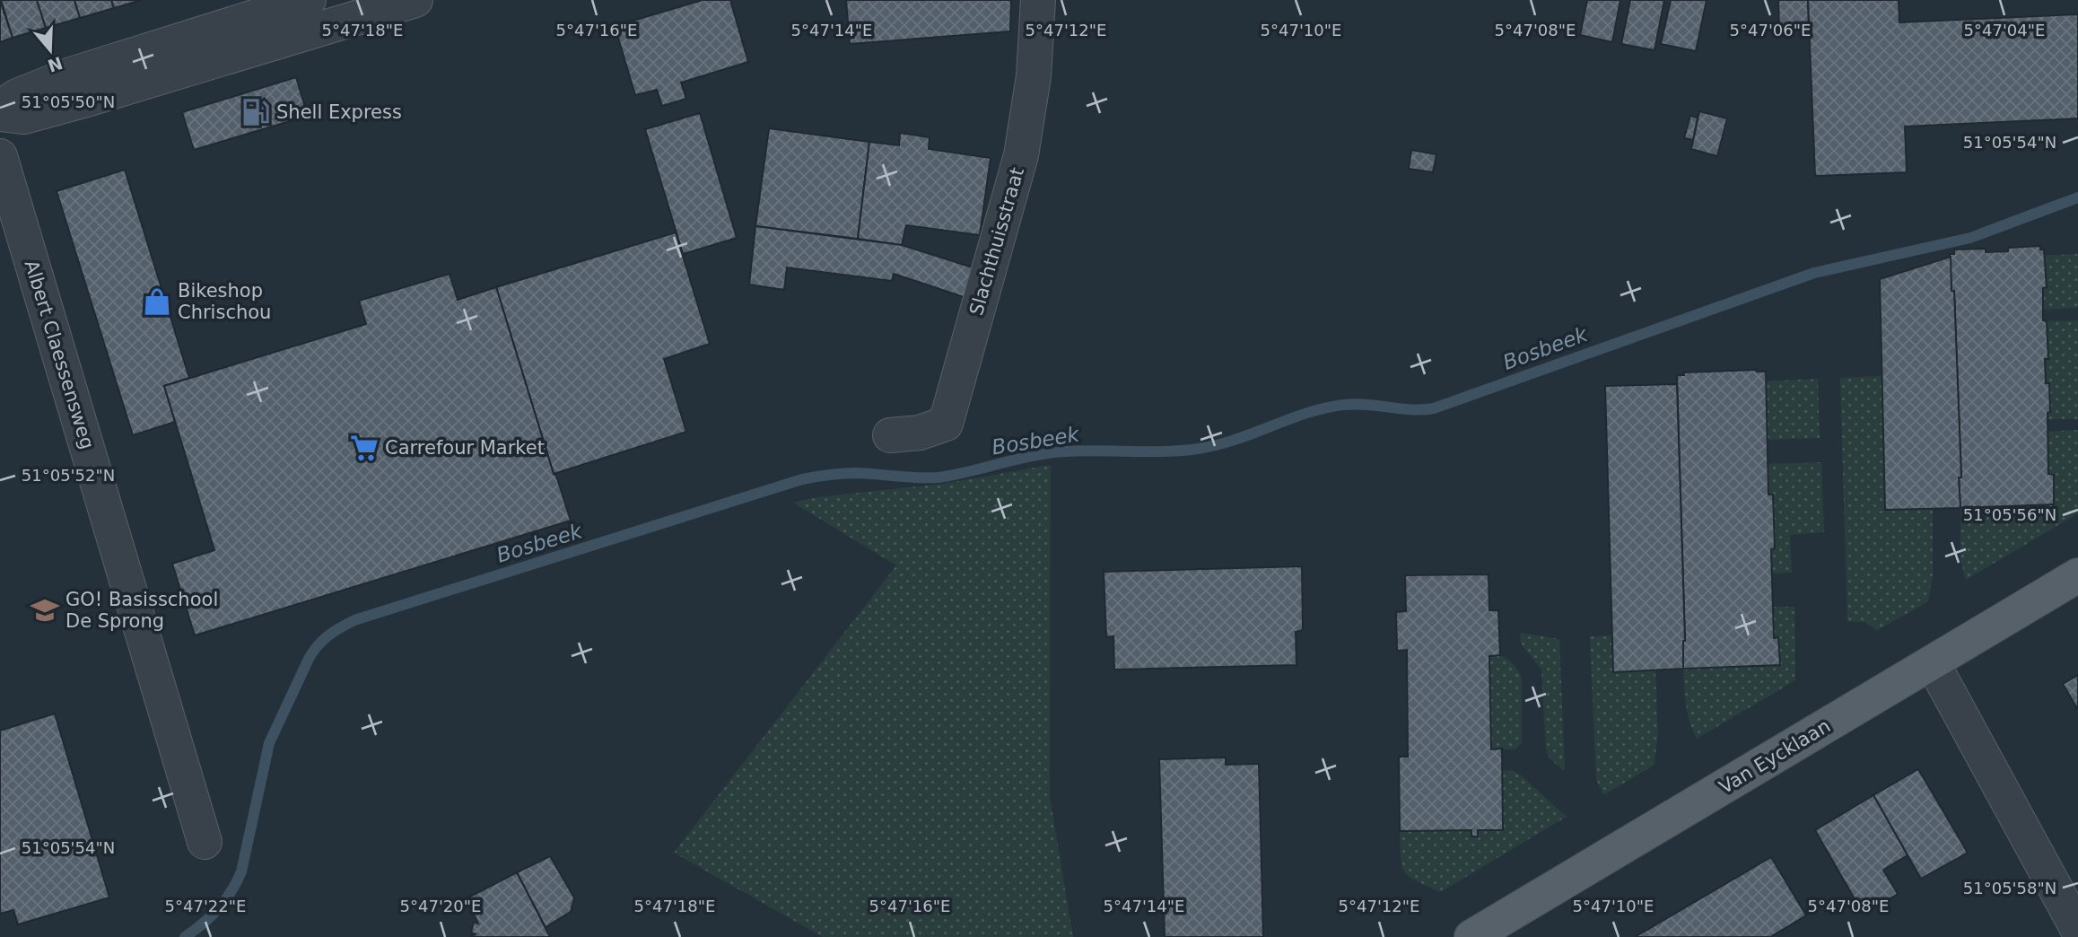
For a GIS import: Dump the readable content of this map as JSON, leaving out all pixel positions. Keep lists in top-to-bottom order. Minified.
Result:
{"streets":{"main road":["Van Eycklaan"],"street":["Slachthuisstraat","Albert Claessensweg"]},"water":["Bosbeek"],"places":{"fuel station":["Shell Express"],"shop":["Bikeshop Chrischou"],"supermarket":["Carrefour Market"],"school or university":["GO! Basisschool De Sprong"]},"north":"bottom","coordinates":["5°47'06\"E","5°47'18\"E","5°47'16\"E","5°47'14\"E","5°47'12\"E","5°47'10\"E","5°47'08\"E","5°47'04\"E","51°05'50\"N","51°05'54\"N","51°05'52\"N","51°05'56\"N","51°05'58\"N","5°47'22\"E","5°47'20\"E"]}
